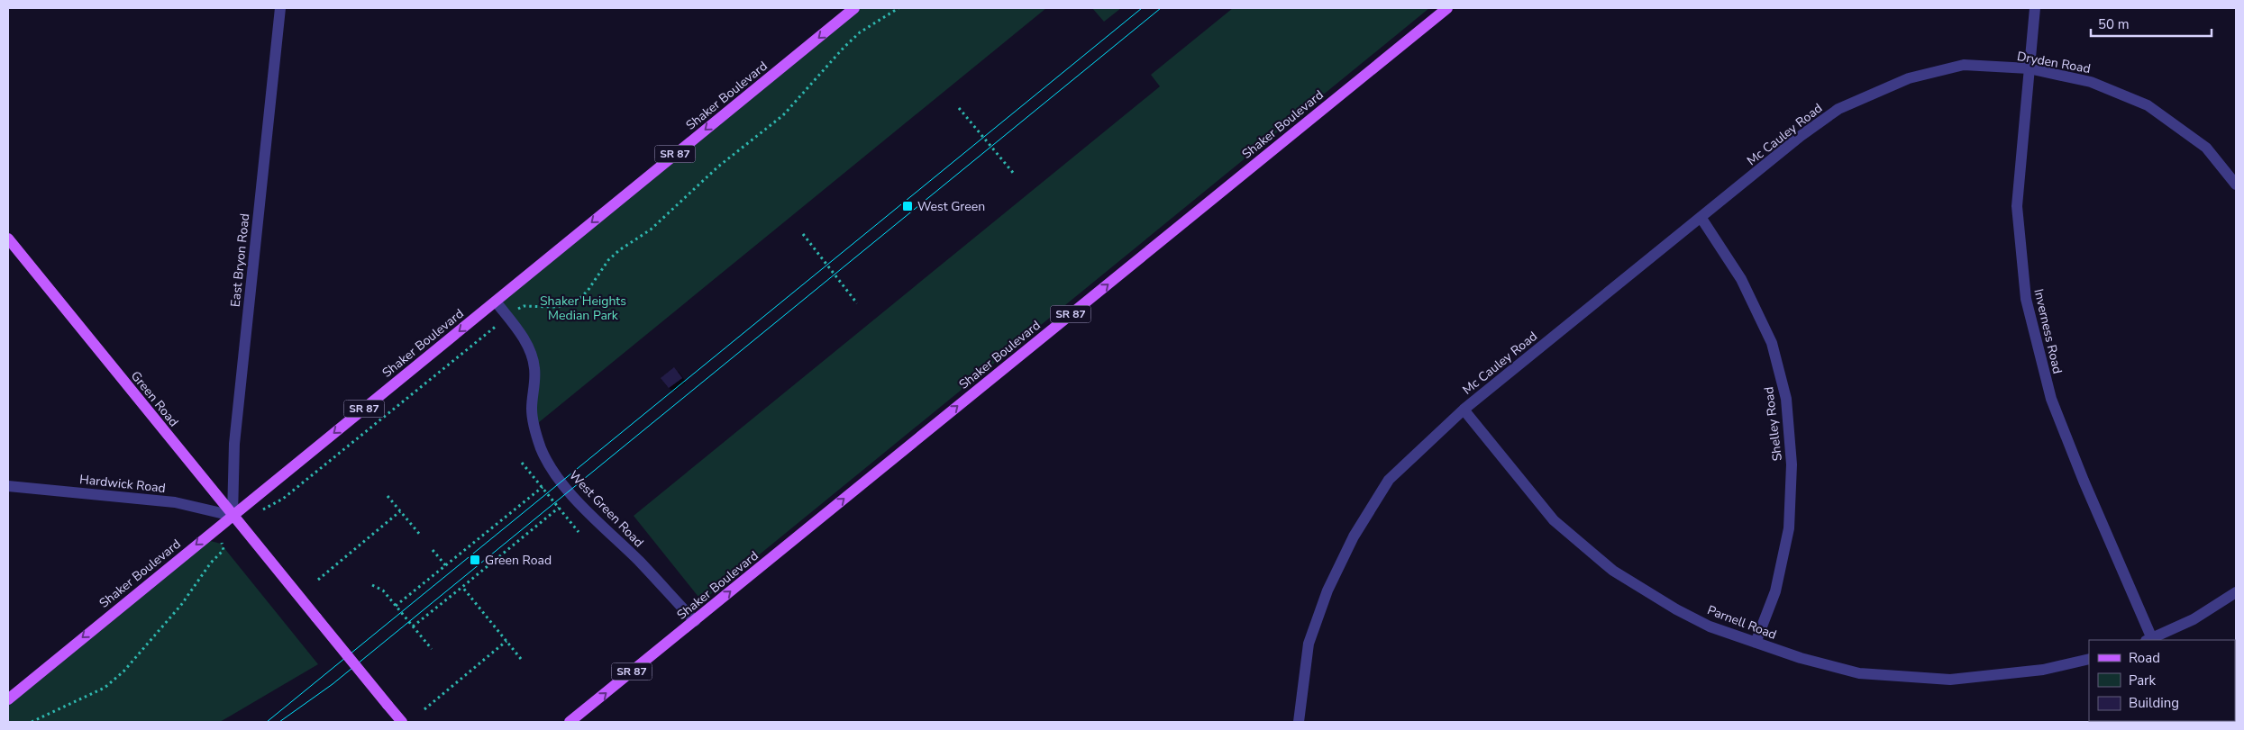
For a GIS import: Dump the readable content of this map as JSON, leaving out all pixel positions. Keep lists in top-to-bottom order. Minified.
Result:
{"streets":{"main road":["Shaker Boulevard","SR 87","Green Road"],"street":["Dryden Road","Mc Cauley Road","East Bryon Road","Inverness Road","Shelley Road","Hardwick Road","West Green Road","Parnell Road"]},"crossings":[["Dryden Road","Mc Cauley Road"],["Dryden Road","Inverness Road"],["Shaker Boulevard","East Bryon Road"],["Shaker Boulevard","Green Road"],["Shaker Boulevard","Hardwick Road"],["Shaker Boulevard","West Green Road"],["Mc Cauley Road","Shelley Road"],["Mc Cauley Road","Parnell Road"],["East Bryon Road","Green Road"],["East Bryon Road","Hardwick Road"],["Green Road","Hardwick Road"],["Shelley Road","Parnell Road"]],"parks":["Shaker Heights Median Park"],"places":{"transit":["West Green","Green Road"]},"legend":["Road","Park","Building"],"scale_bar":"50 m"}
